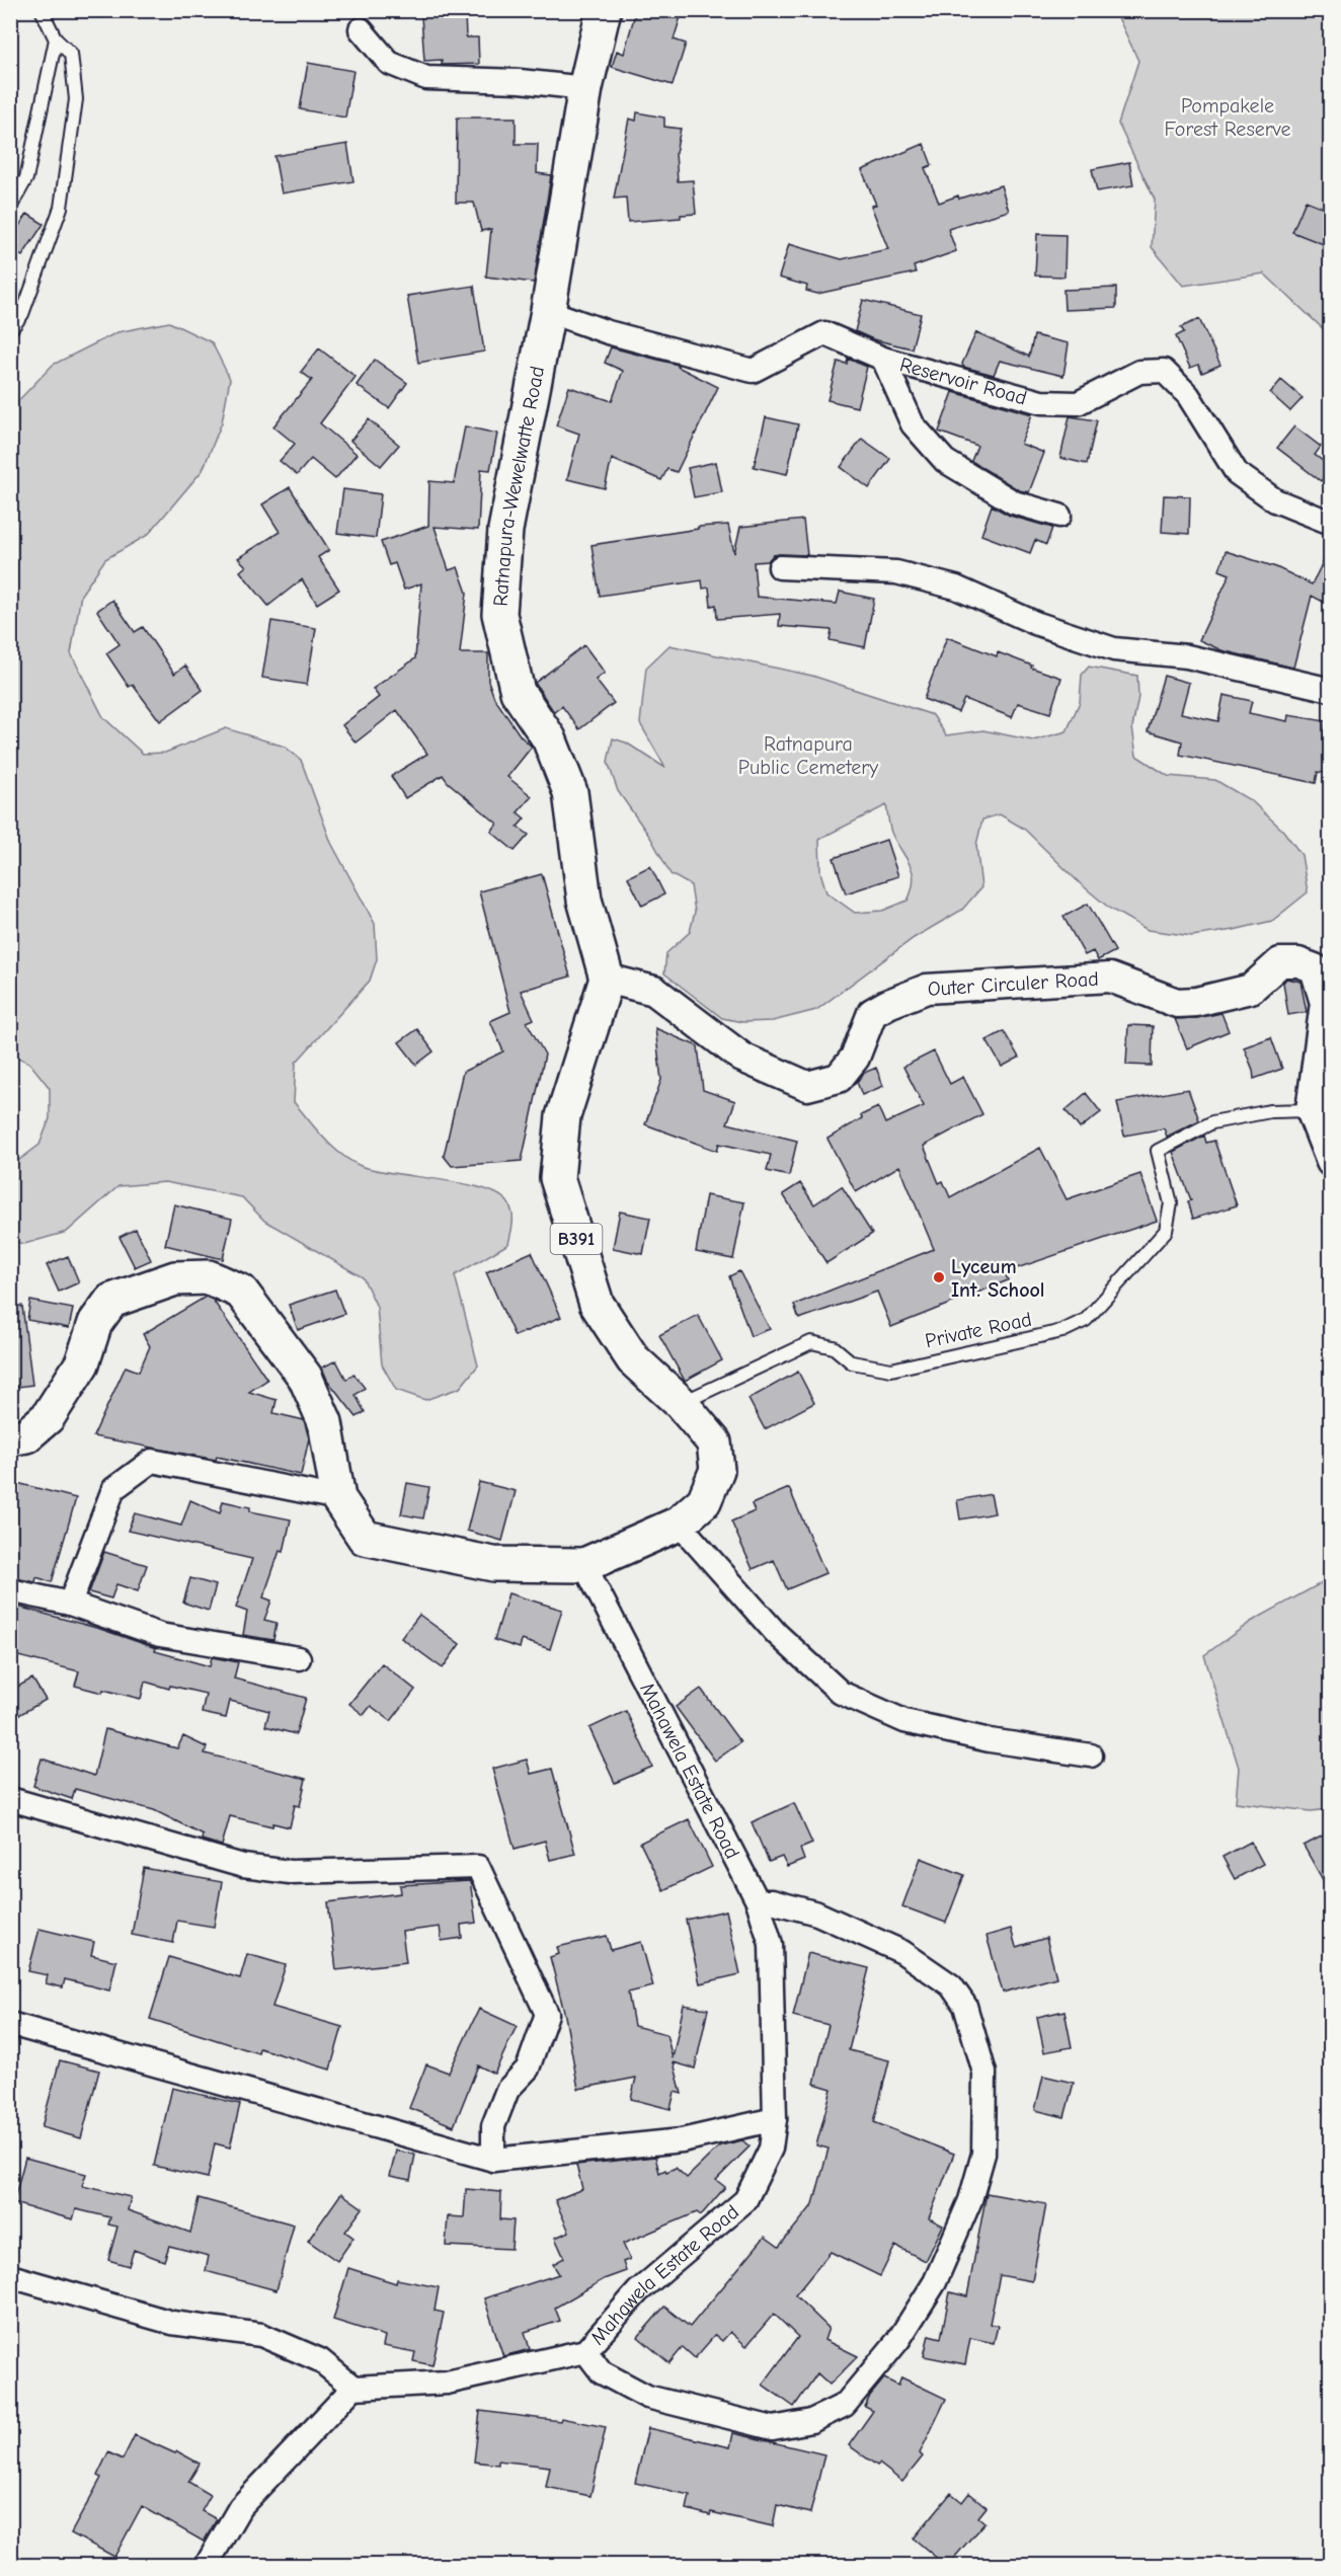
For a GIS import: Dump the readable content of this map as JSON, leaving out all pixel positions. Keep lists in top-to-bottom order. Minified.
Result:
{"streets":{"main road":["Ratnapura-Wewelwatte Road","B391"],"street":["Reservoir Road","Outer Circuler Road","Mahawela Estate Road"],"lane":["Private Road"]},"crossings":[["Reservoir Road","Ratnapura-Wewelwatte Road"],["Ratnapura-Wewelwatte Road","Outer Circuler Road"],["Ratnapura-Wewelwatte Road","B391"],["Outer Circuler Road","B391"],["Outer Circuler Road","Private Road"],["B391","Private Road"],["B391","Mahawela Estate Road"]],"parks":["Pompakele Forest Reserve","Ratnapura Public Cemetery"],"places":["Lyceum Int. School"]}
